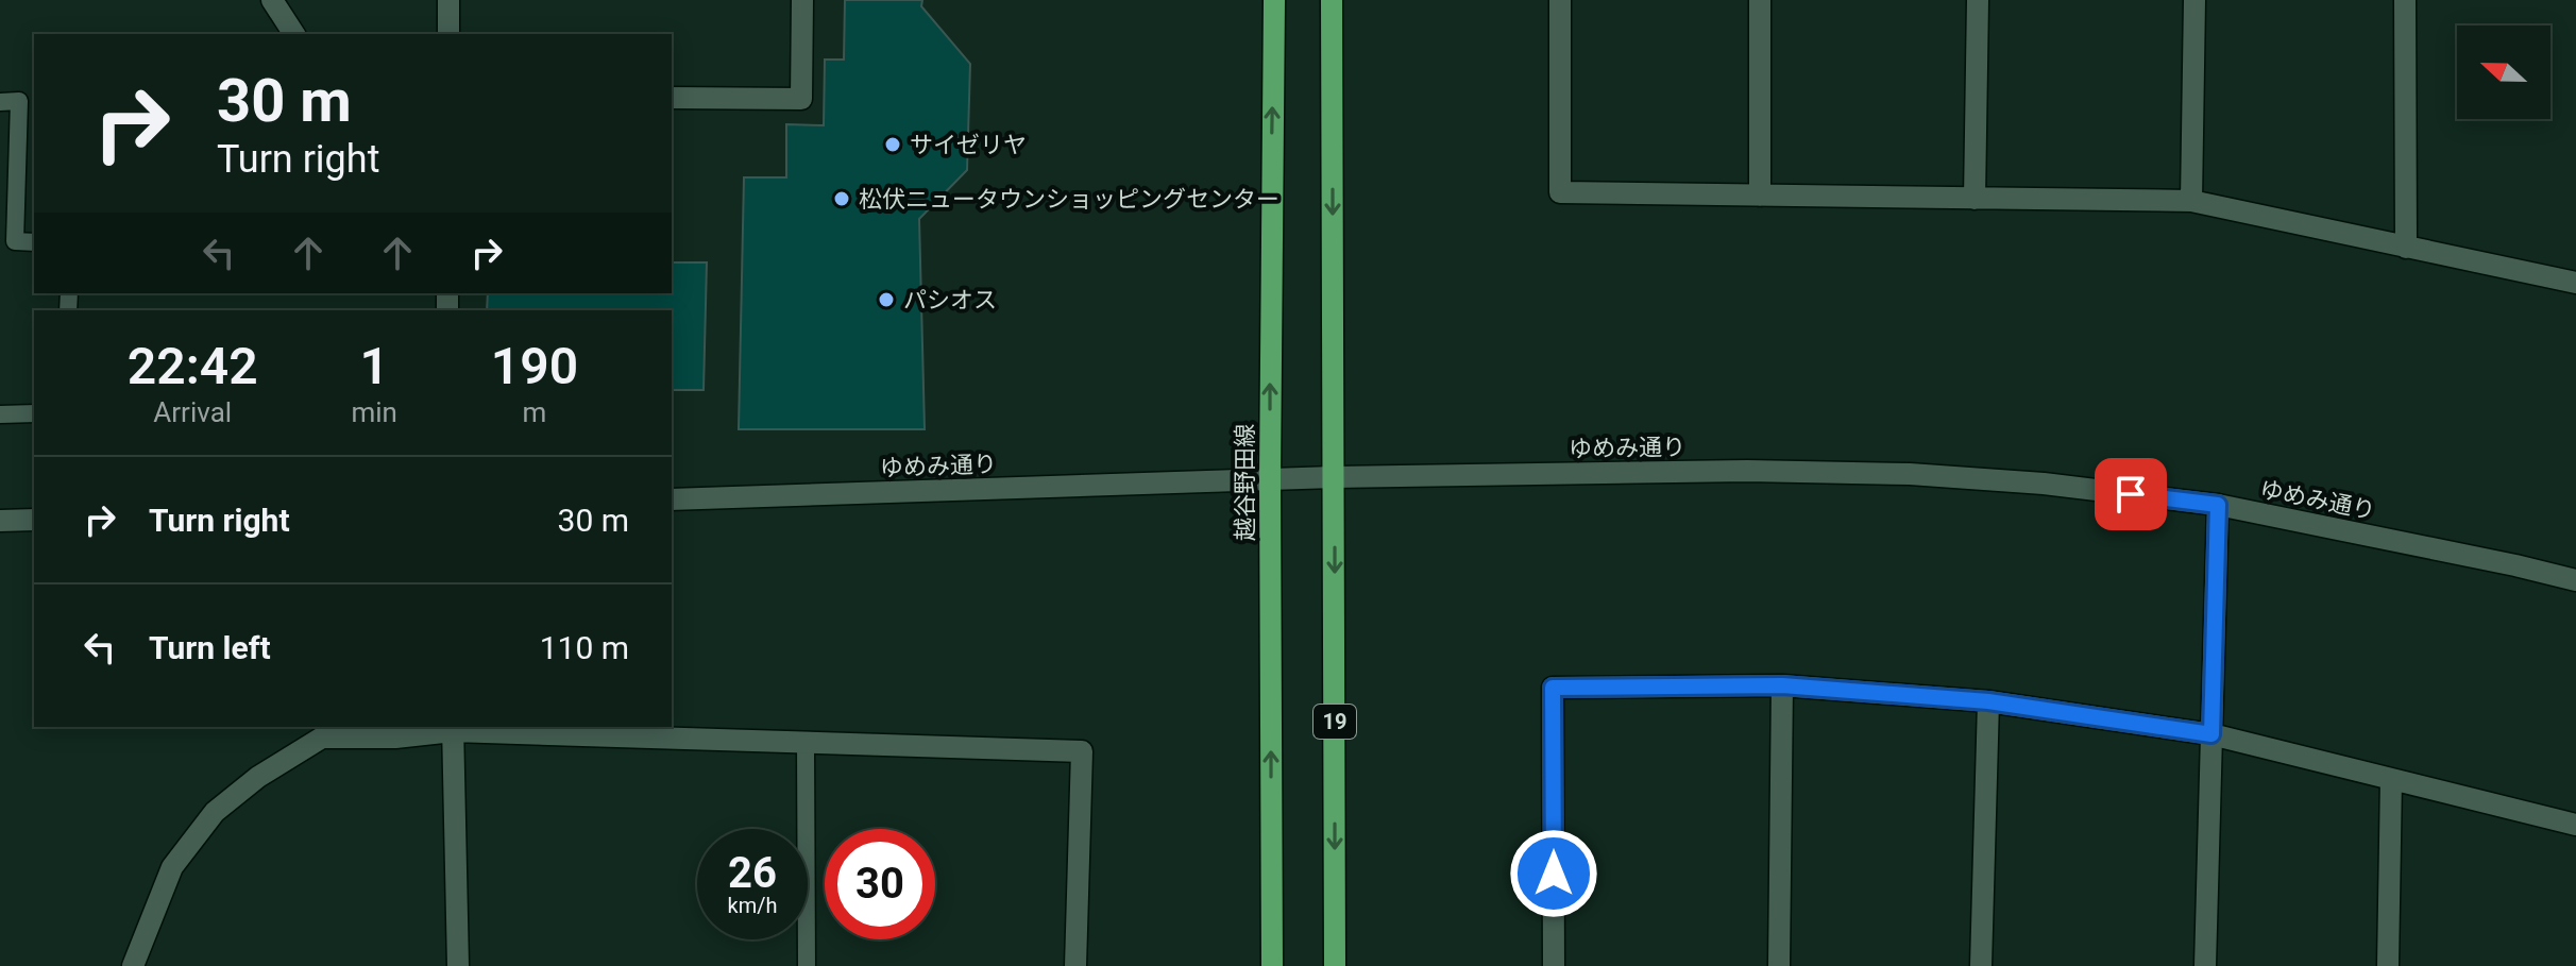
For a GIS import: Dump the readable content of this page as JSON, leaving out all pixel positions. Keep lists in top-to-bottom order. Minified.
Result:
{"streets":{"main road":["越谷野田線","19"],"street":["ゆめみ通り"]},"crossings":[["ゆめみ通り","越谷野田線"],["ゆめみ通り","19"]],"places":["サイゼリヤ","松伏ニュータウンショッピングセンター","パシオス"],"north":"left","page":{"turn":["30 m","Turn right"],"eta":["22:42","Arrival","1","min","190","m"],"list":[{"name":"Turn right","value":"30 m"},{"name":"Turn left","value":"110 m"}],"speed":"26 km/h","limit":"30"}}
